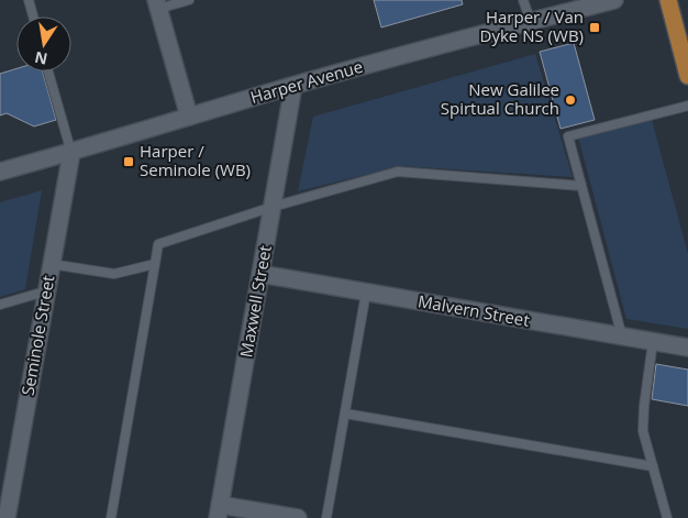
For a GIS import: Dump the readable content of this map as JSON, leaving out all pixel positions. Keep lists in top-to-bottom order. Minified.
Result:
{"streets":{"street":["Harper Avenue","Maxwell Street","Malvern Street","Seminole Street"]},"crossings":[["Harper Avenue","Maxwell Street"],["Harper Avenue","Seminole Street"],["Maxwell Street","Malvern Street"]],"places":{"transit":["Harper / Van Dyke NS (WB)","Harper / Seminole (WB)"],"other":["New Galilee Spirtual Church"]},"north":"bottom"}
